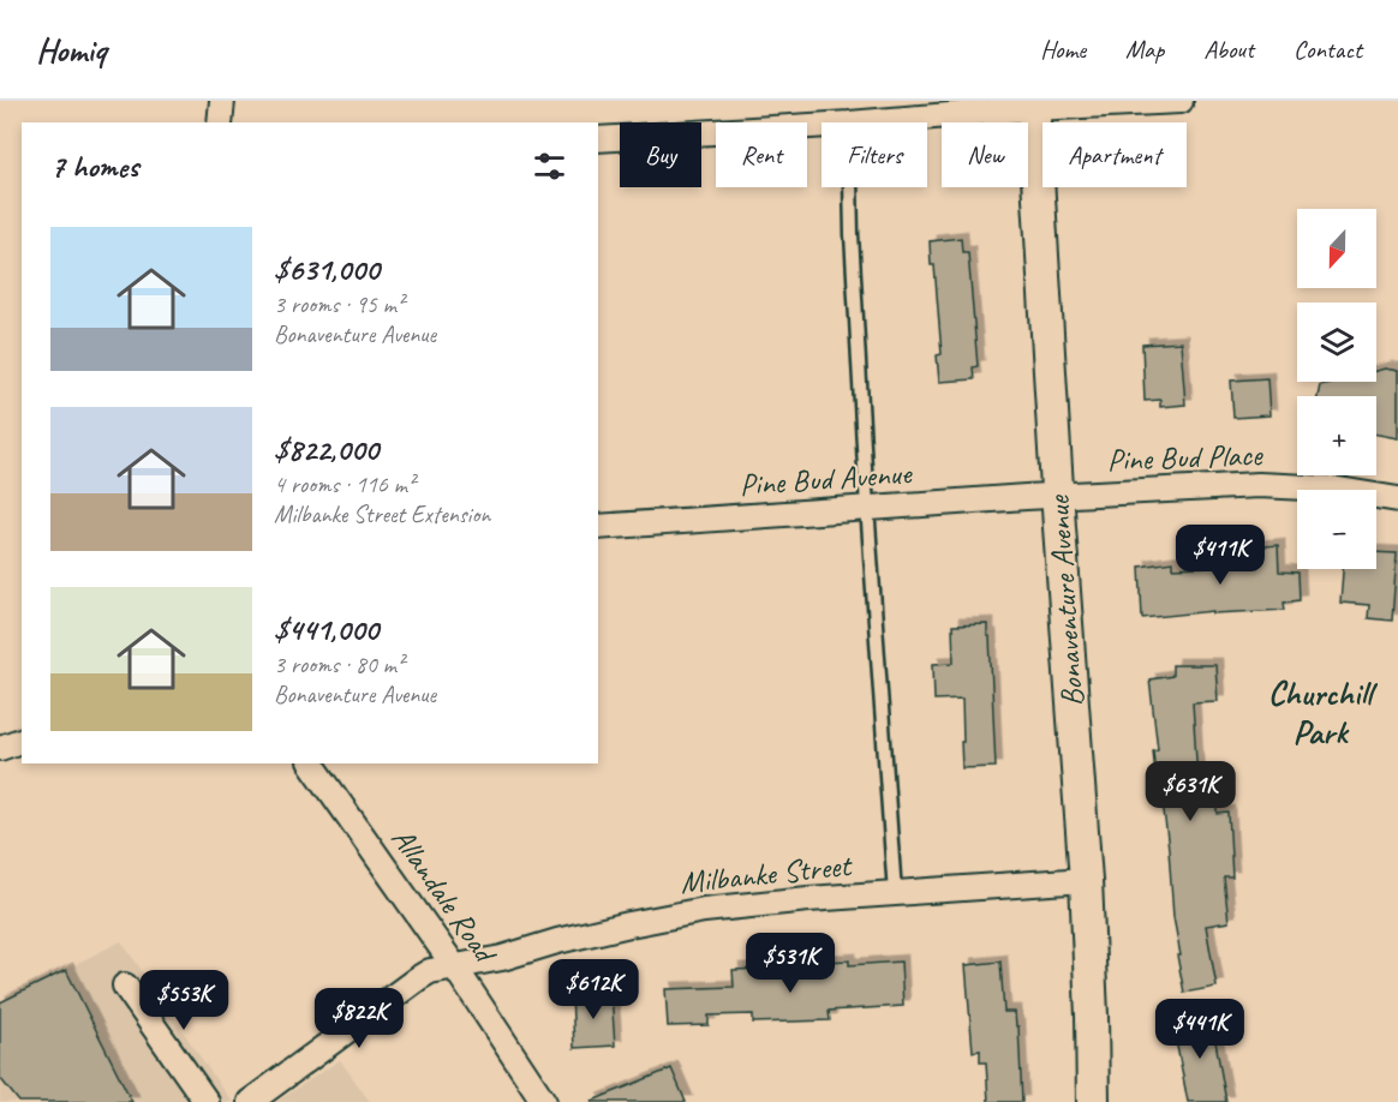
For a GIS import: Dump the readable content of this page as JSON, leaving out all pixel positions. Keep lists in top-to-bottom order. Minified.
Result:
{"streets":{"street":["Pine Bud Place","Pine Bud Avenue","Bonaventure Avenue","Milbanke Street","Allandale Road"]},"crossings":[["Pine Bud Place","Pine Bud Avenue"],["Pine Bud Place","Bonaventure Avenue"],["Pine Bud Avenue","Bonaventure Avenue"],["Bonaventure Avenue","Milbanke Street"],["Milbanke Street","Allandale Road"]],"districts":["Churchill Park"],"north":"bottom","page":{"header":"Homiq","nav":["Home","Map","About","Contact"],"chip":["Buy","Rent","Filters","New","Apartment"],"heading":"7 homes","map_buttons":["+","−"],"list":[{"name":"$631,000","note":"3 rooms · 95 m² · Bonaventure Avenue"},{"name":"$822,000","note":"4 rooms · 116 m² · Milbanke Street Extension"},{"name":"$441,000","note":"3 rooms · 80 m² · Bonaventure Avenue"}],"price":["$411K","$631K","$531K","$612K","$553K","$822K","$441K"]}}
